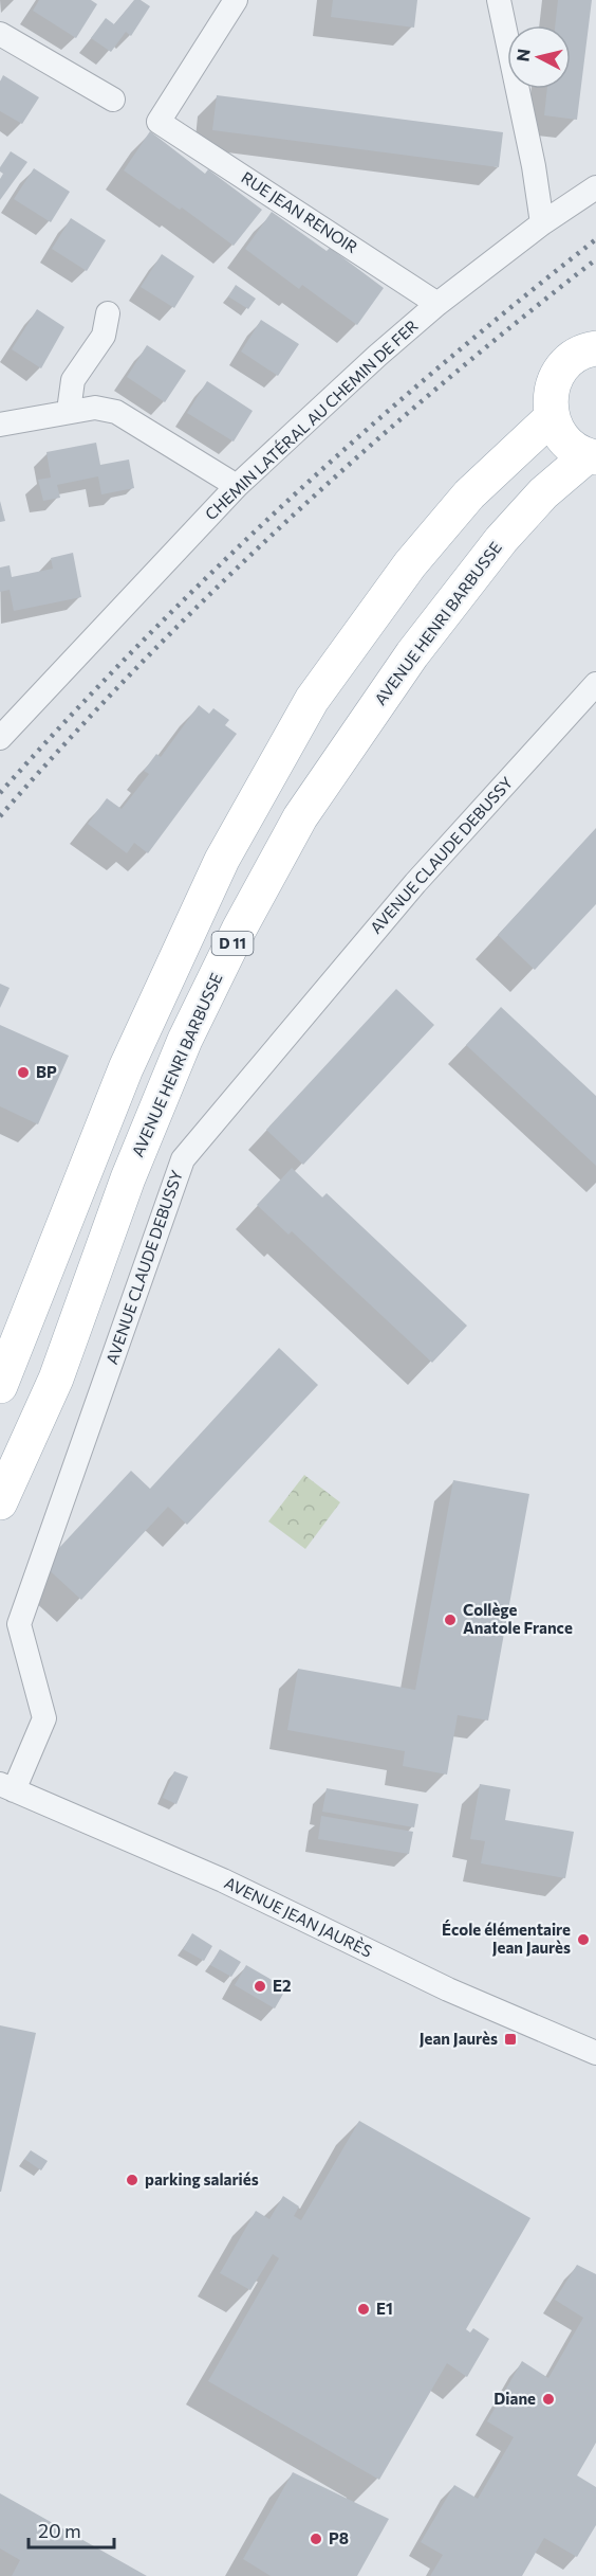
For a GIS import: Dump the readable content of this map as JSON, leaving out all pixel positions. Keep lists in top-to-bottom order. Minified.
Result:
{"streets":{"main road":["AVENUE HENRI BARBUSSE","D 11"],"street":["RUE JEAN RENOIR","CHEMIN LATÉRAL AU CHEMIN DE FER","AVENUE CLAUDE DEBUSSY","AVENUE JEAN JAURÈS"]},"crossings":[["RUE JEAN RENOIR","CHEMIN LATÉRAL AU CHEMIN DE FER"],["AVENUE CLAUDE DEBUSSY","AVENUE JEAN JAURÈS"]],"places":{"other":["BP","Collège Anatole France","École élémentaire Jean Jaurès","E2","parking salariés","E1","Diane","P8"],"transit":["Jean Jaurès"]},"scale_bar":"20 m","north":"left"}
